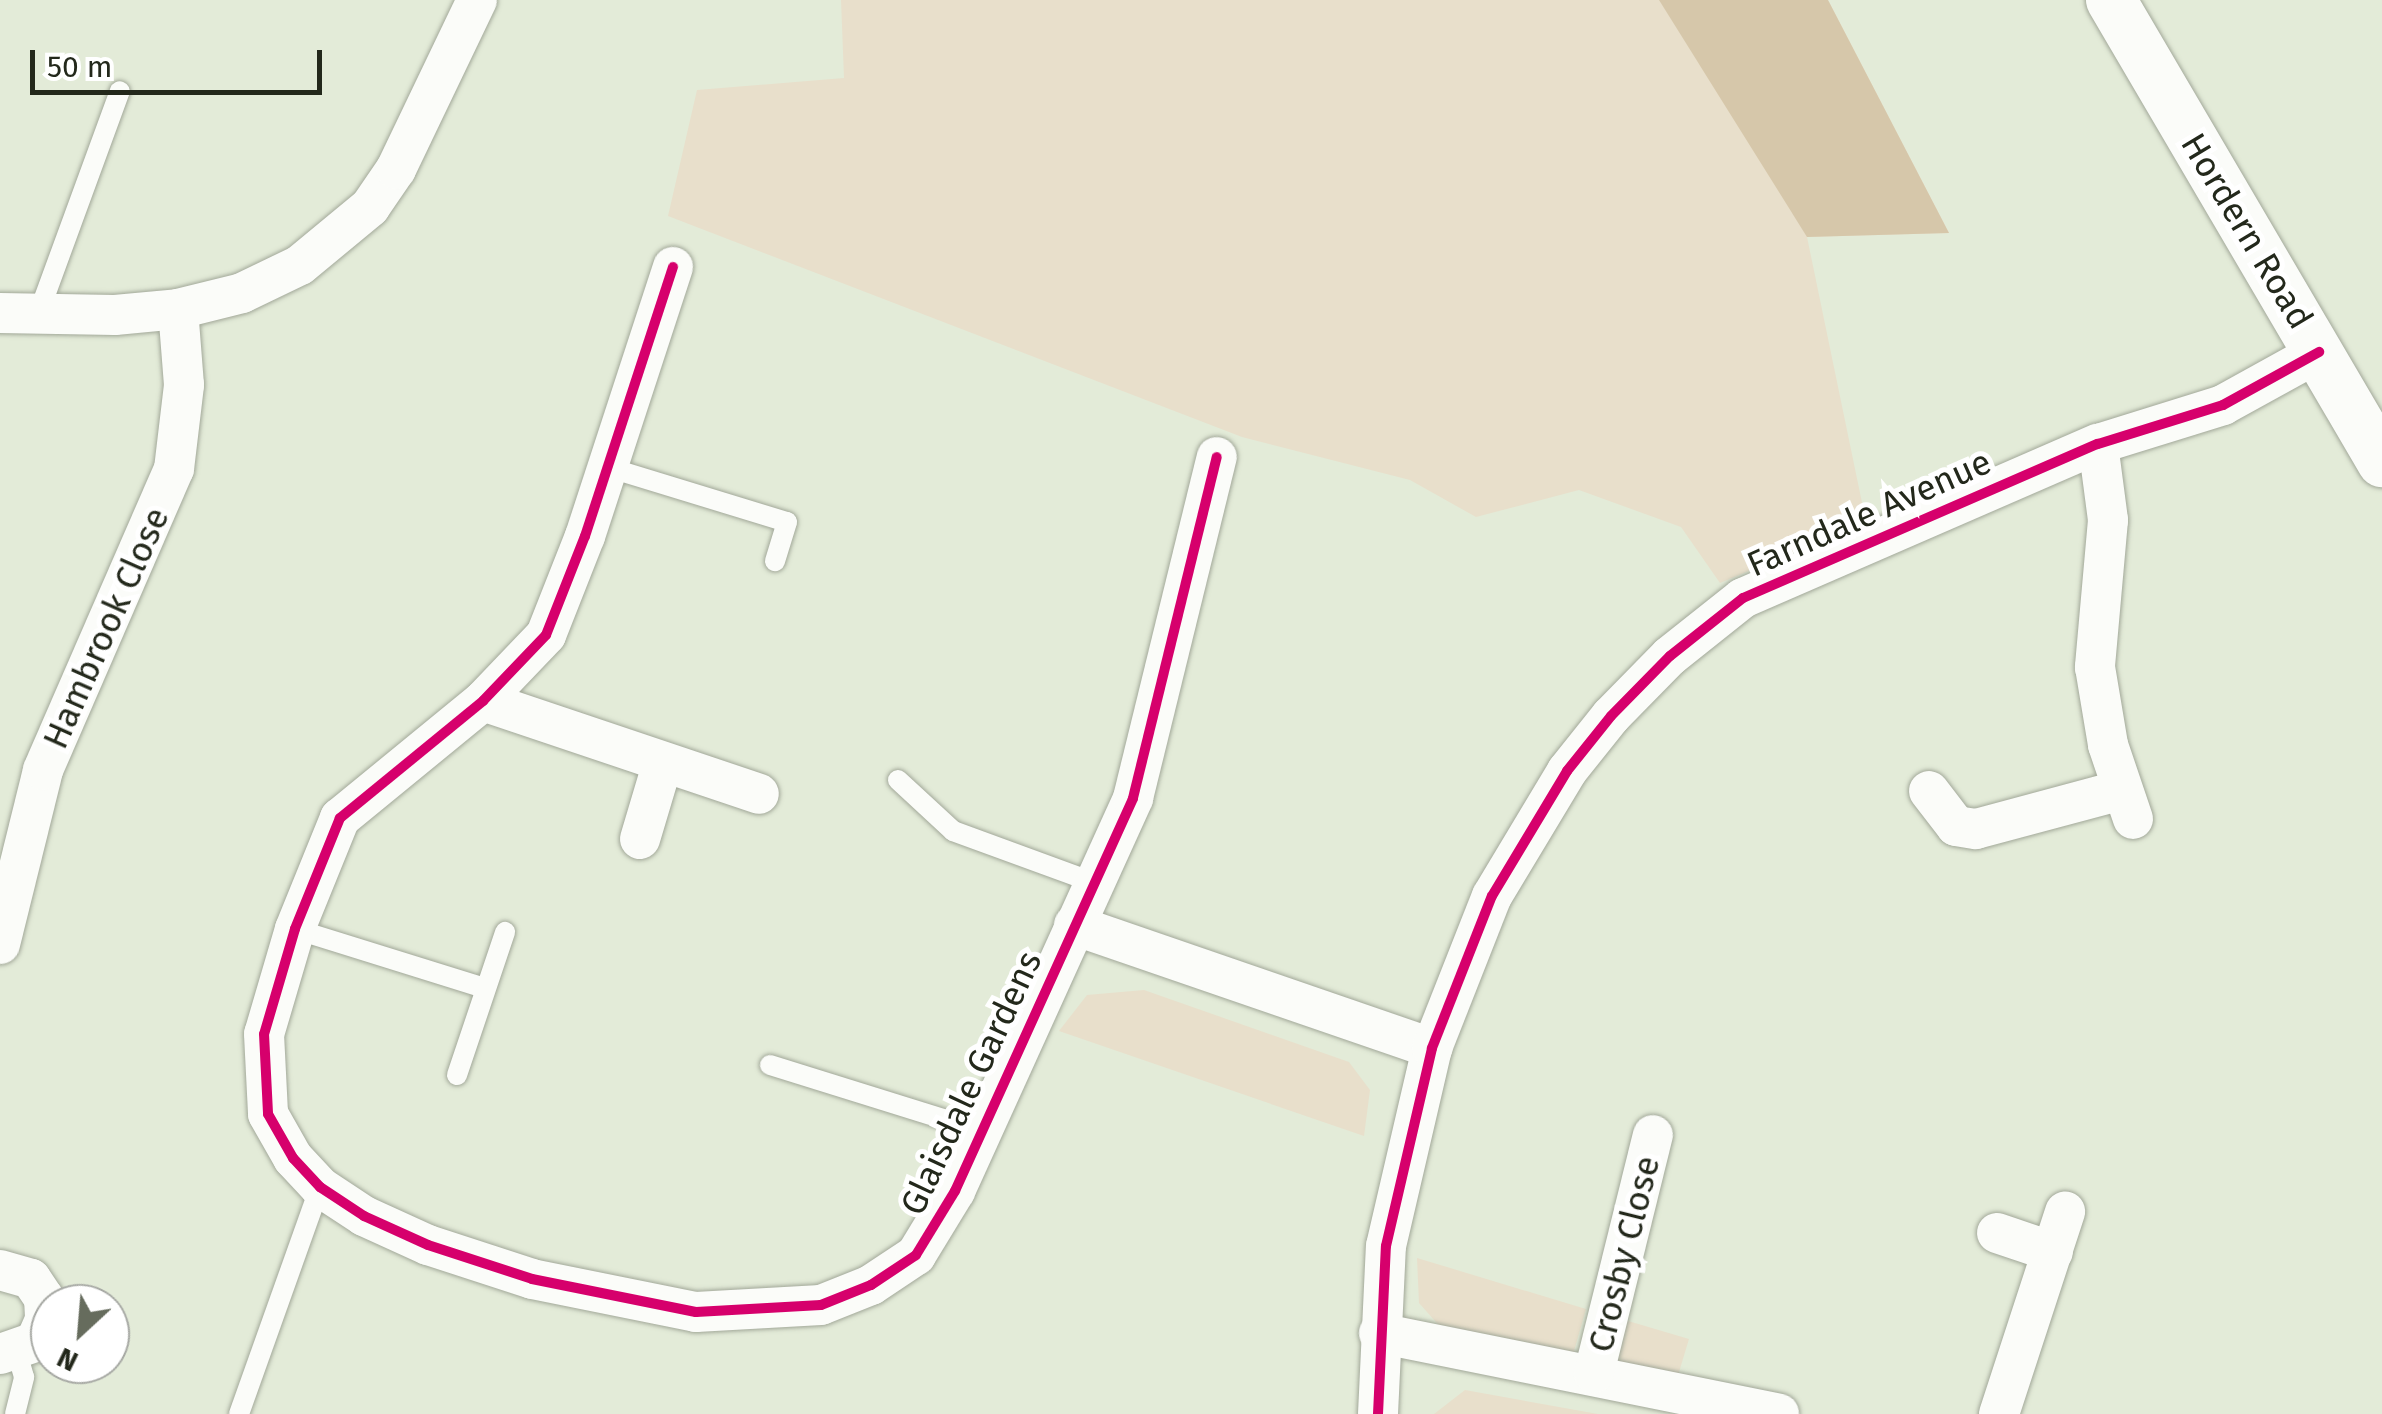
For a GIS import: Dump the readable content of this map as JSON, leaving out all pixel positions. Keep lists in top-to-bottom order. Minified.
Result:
{"streets":{"street":["Hordern Road","Farndale Avenue","Hambrook Close","Glaisdale Gardens","Crosby Close"]},"crossings":[["Hordern Road","Farndale Avenue"],["Farndale Avenue","Glaisdale Gardens"],["Farndale Avenue","Crosby Close"]],"scale_bar":"50 m","north":"bottom left"}
